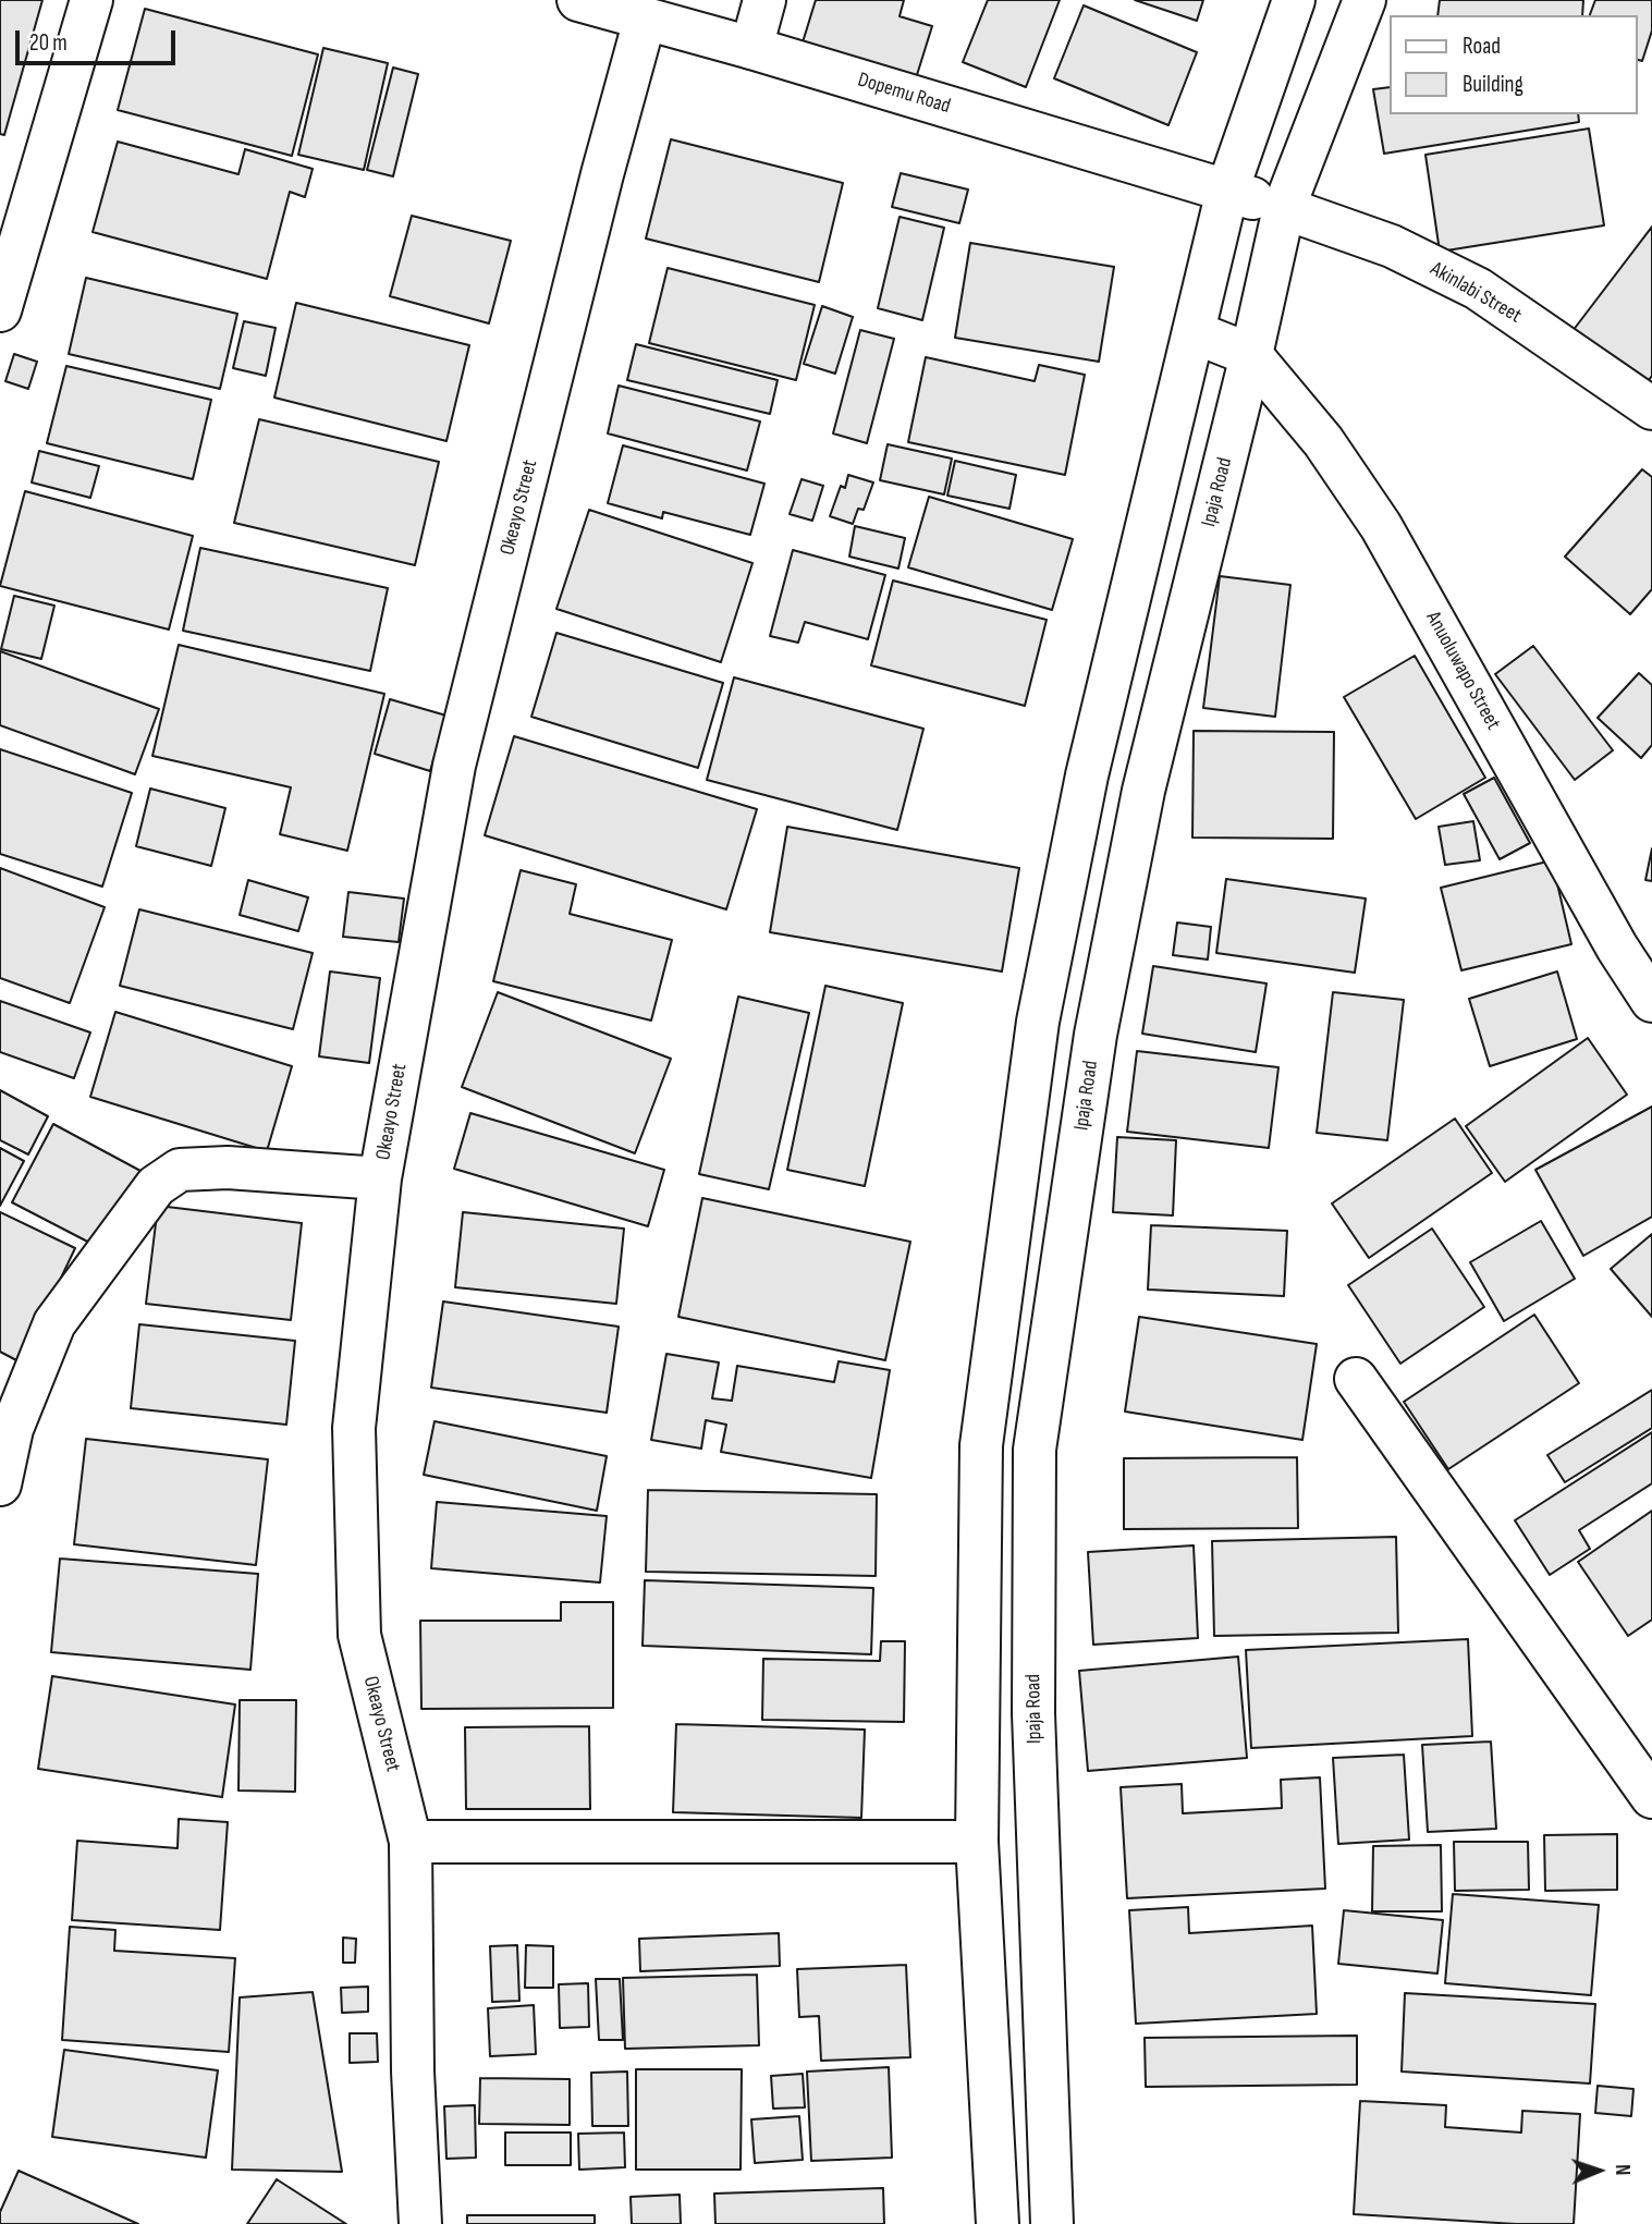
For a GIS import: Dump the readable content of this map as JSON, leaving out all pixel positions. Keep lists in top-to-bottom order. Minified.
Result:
{"streets":{"street":["Dopemu Road","Akinlabi Street","Ipaja Road","Okeayo Street","Anuoluwapo Street"]},"crossings":[["Dopemu Road","Akinlabi Street"],["Dopemu Road","Ipaja Road"],["Dopemu Road","Okeayo Street"],["Akinlabi Street","Ipaja Road"],["Ipaja Road","Anuoluwapo Street"]],"legend":["Road","Building"],"scale_bar":"20 m","north":"right"}
